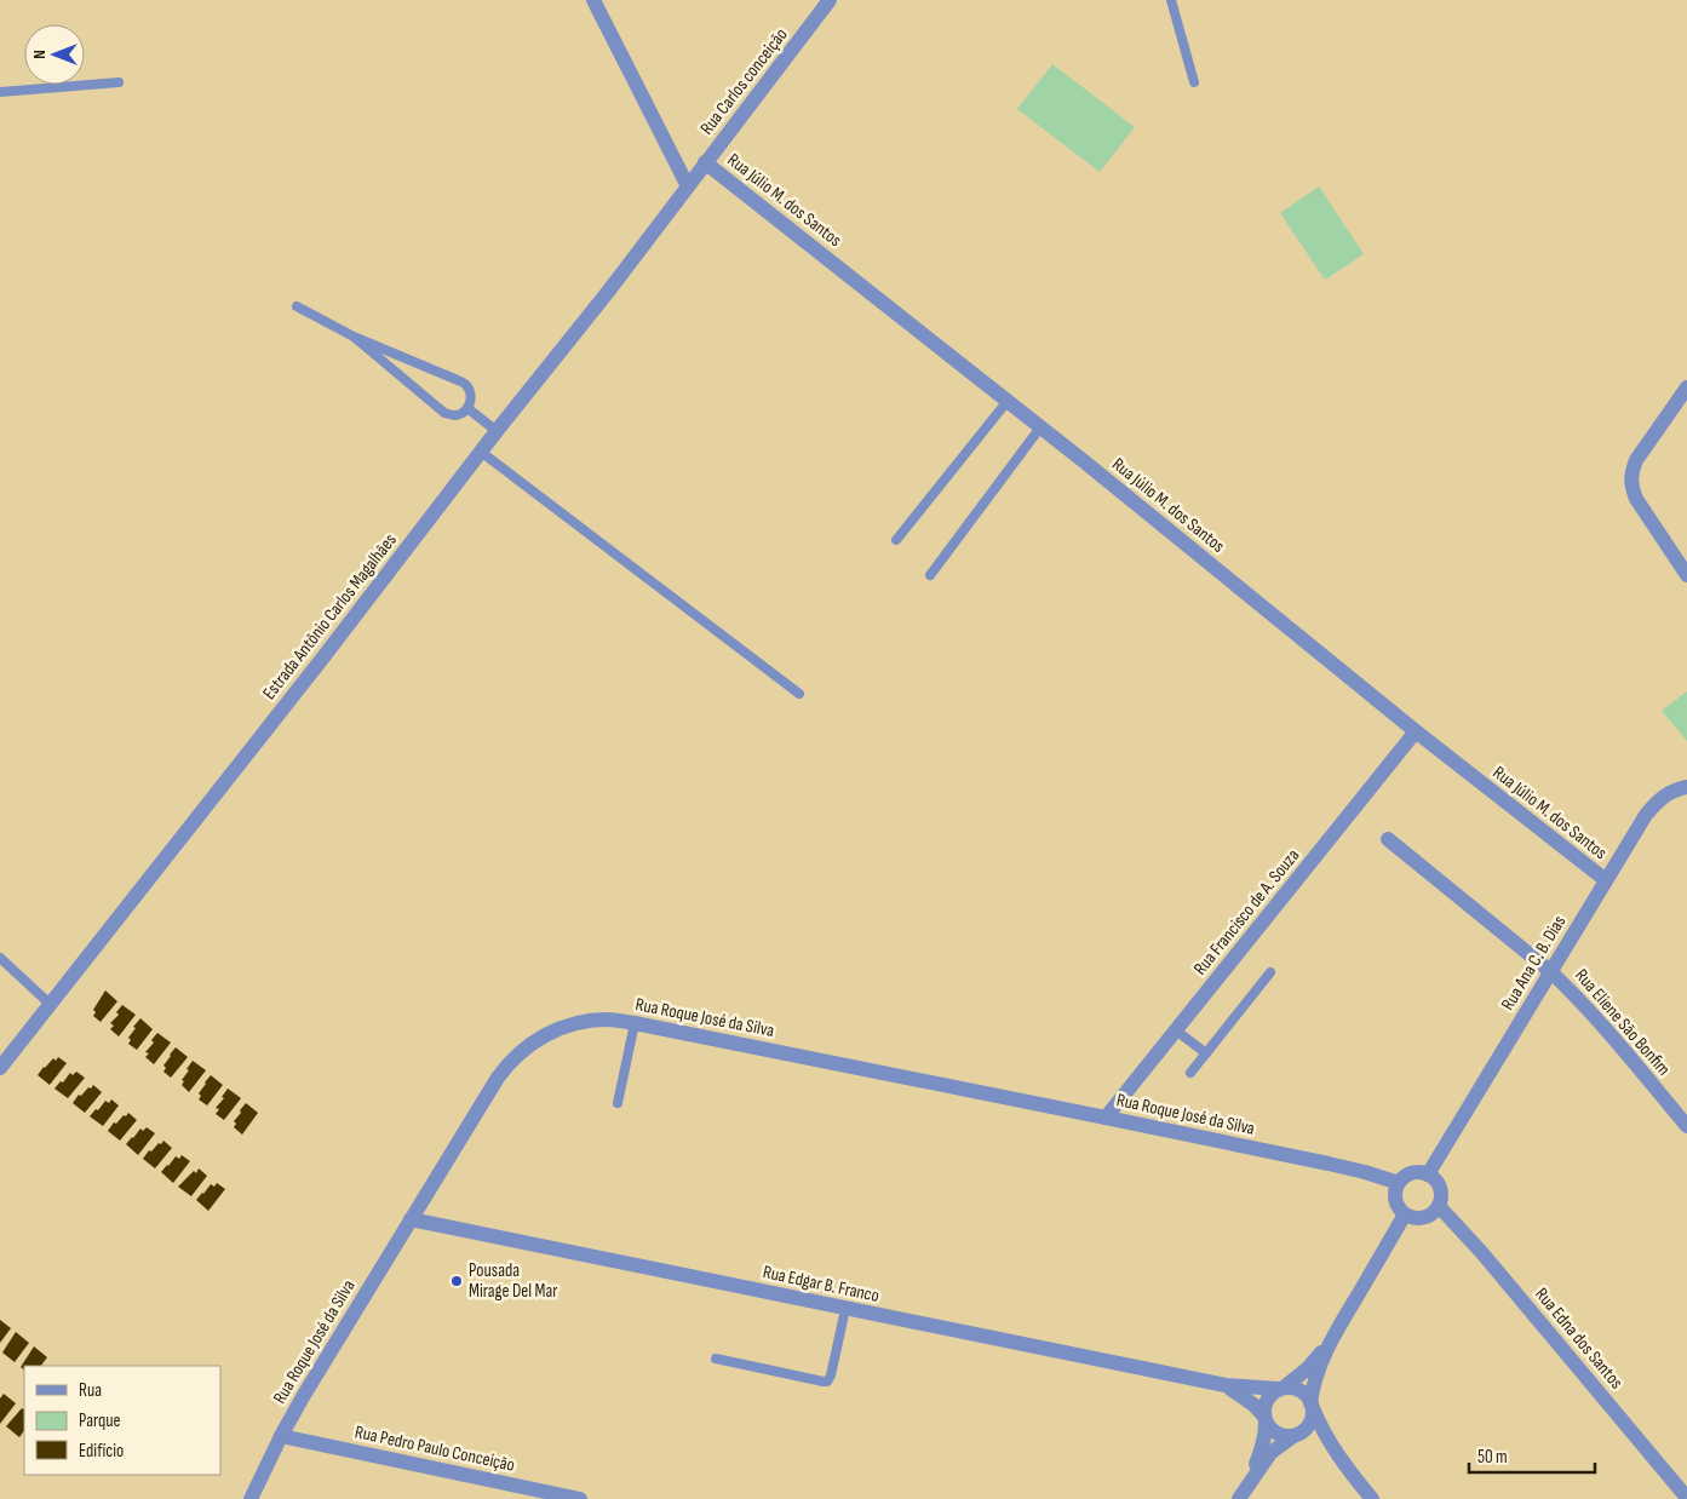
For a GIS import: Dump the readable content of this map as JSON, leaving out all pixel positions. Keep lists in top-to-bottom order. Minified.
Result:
{"streets":{"street":["Rua Carlos conceição","Rua Júlio M. dos Santos","Estrada Antônio Carlos Magalhães","Rua Francisco de A. Souza","Rua Ana C. B. Dias","Rua Roque José da Silva","Rua Eliene São Bonfim","Rua Edgar B. Franco","Rua Edna dos Santos","Rua Pedro Paulo Conceição"]},"crossings":[["Rua Carlos conceição","Rua Júlio M. dos Santos"],["Rua Carlos conceição","Estrada Antônio Carlos Magalhães"],["Rua Júlio M. dos Santos","Rua Francisco de A. Souza"],["Rua Júlio M. dos Santos","Rua Ana C. B. Dias"],["Rua Francisco de A. Souza","Rua Roque José da Silva"],["Rua Ana C. B. Dias","Rua Roque José da Silva"],["Rua Ana C. B. Dias","Rua Eliene São Bonfim"],["Rua Ana C. B. Dias","Rua Edna dos Santos"],["Rua Roque José da Silva","Rua Edgar B. Franco"],["Rua Roque José da Silva","Rua Edna dos Santos"],["Rua Roque José da Silva","Rua Pedro Paulo Conceição"]],"places":["Pousada Mirage Del Mar"],"legend":["Rua","Parque","Edifício"],"scale_bar":"50 m","north":"left"}
